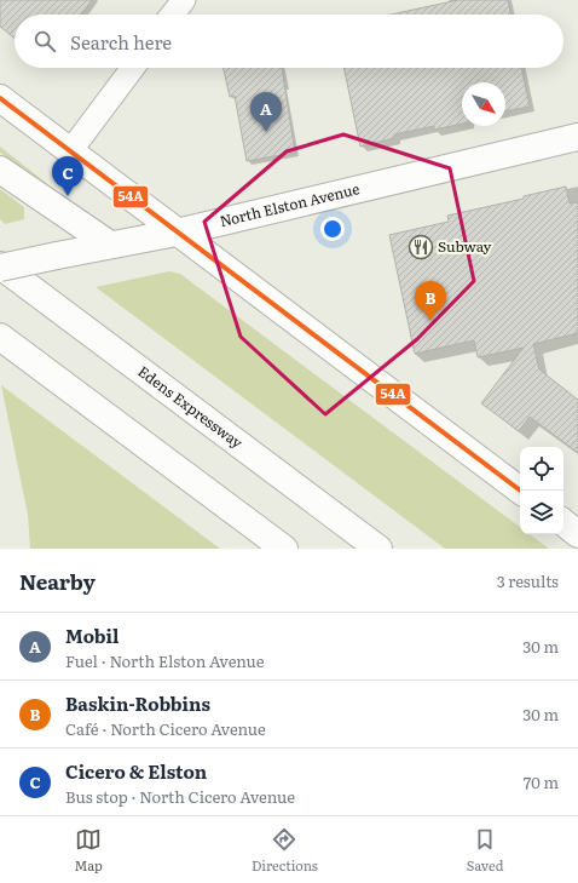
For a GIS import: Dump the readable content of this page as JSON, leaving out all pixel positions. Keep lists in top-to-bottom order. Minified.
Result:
{"streets":{"main road":["North Elston Avenue","Edens Expressway"]},"crossings":[["North Elston Avenue","Edens Expressway"]],"places":{"restaurant":["Subway"]},"lines":["transit line 54A"],"north":"bottom right","page":{"search":"Search here","pins":["A","C","B"],"heading":["Nearby","3 results"],"list":[{"mark":"A","name":"Mobil","note":"Fuel · North Elston Avenue","value":"30 m"},{"mark":"B","name":"Baskin-Robbins","note":"Café · North Cicero Avenue","value":"30 m"},{"mark":"C","name":"Cicero & Elston","note":"Bus stop · North Cicero Avenue","value":"70 m"}],"nav":["Map","Directions","Saved"]}}
